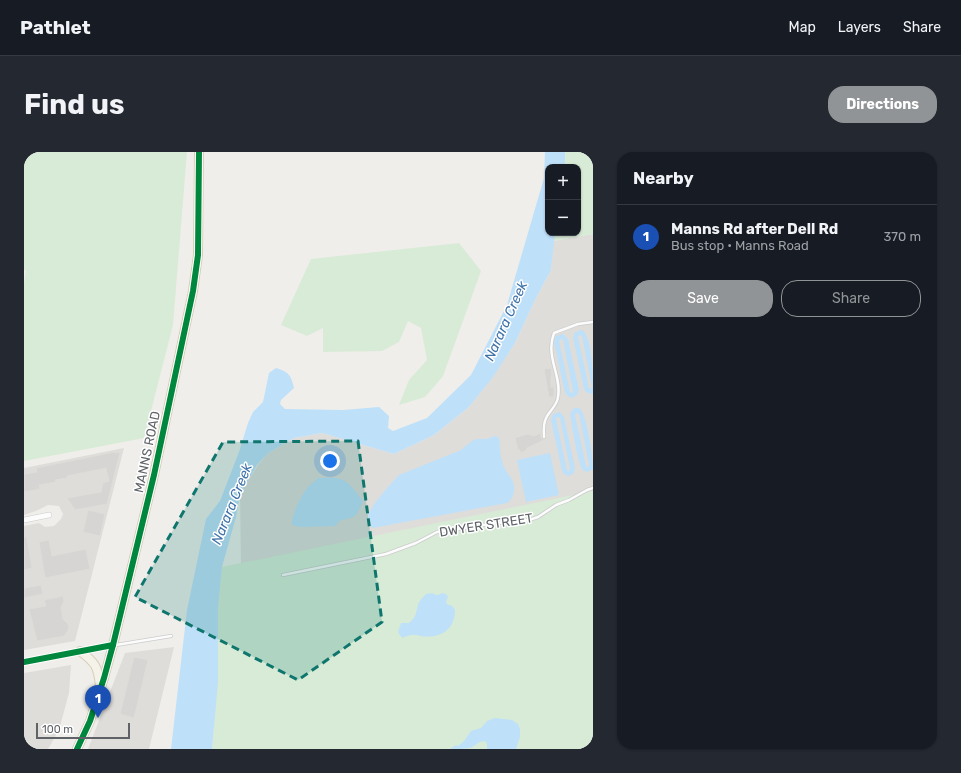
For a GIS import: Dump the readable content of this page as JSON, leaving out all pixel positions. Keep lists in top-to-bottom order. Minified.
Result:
{"streets":{"main road":["MANNS ROAD"],"lane":["DWYER STREET"]},"water":["Narara Creek"],"scale_bar":"100 m","page":{"header":"Pathlet","nav":["Map","Layers","Share"],"buttons":["Directions",["Save","Share"]],"title":"Find us","heading":"Nearby","map_buttons":["+","−"],"list":[{"mark":"1","name":"Manns Rd after Dell Rd","note":"Bus stop · Manns Road","value":"370 m"}],"pins":"1","scale":"100 m"}}
